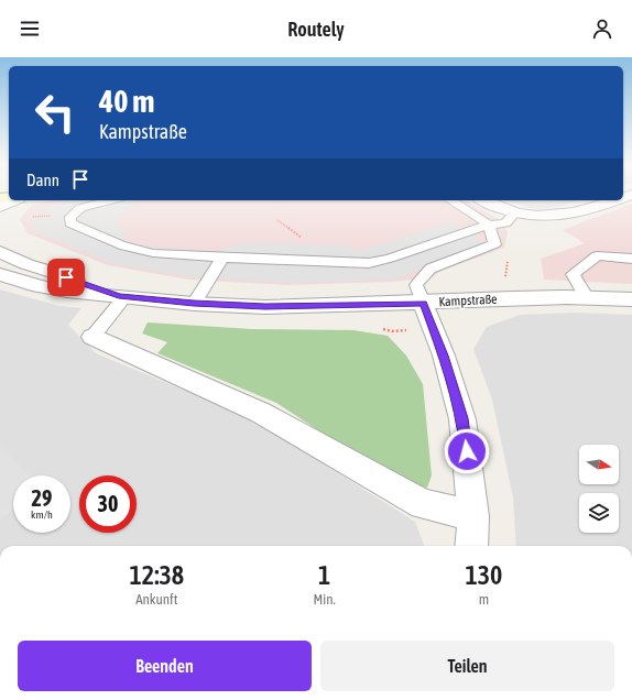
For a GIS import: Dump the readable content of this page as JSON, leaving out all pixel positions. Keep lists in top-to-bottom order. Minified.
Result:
{"streets":{"street":["Kampstraße"]},"north":"right","page":{"header":"Routely","turn":["40 m","Kampstraße"],"then":"Dann","speed":"29 km/h","limit":"30","eta":["12:38","Ankunft","1","Min.","130","m"],"buttons":["Beenden","Teilen"]}}
